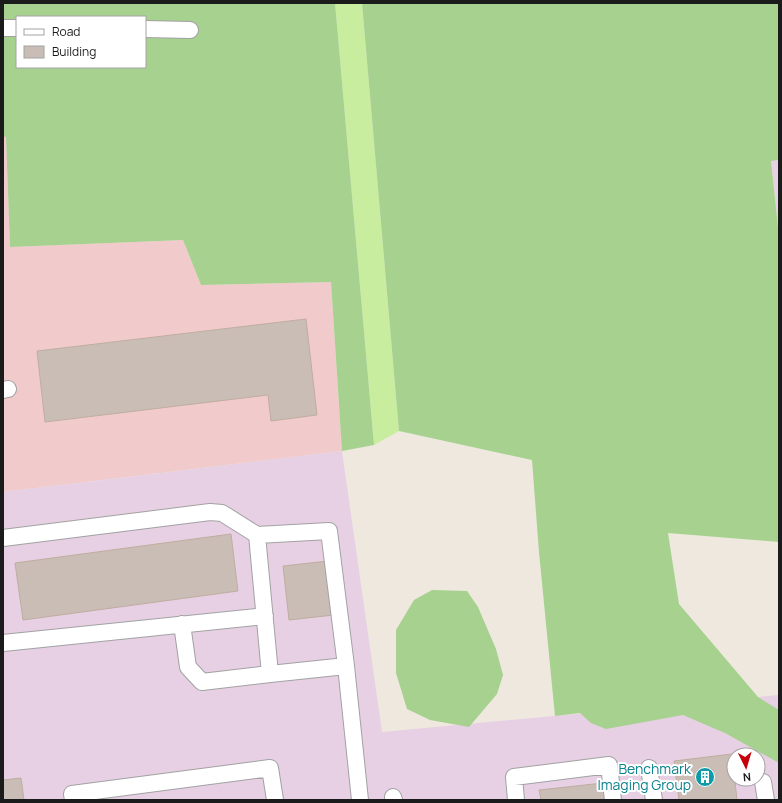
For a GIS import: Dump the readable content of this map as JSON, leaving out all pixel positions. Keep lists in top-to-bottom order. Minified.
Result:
{"places":{"building":["Benchmark Imaging Group"]},"legend":["Road","Building"],"north":"bottom"}
